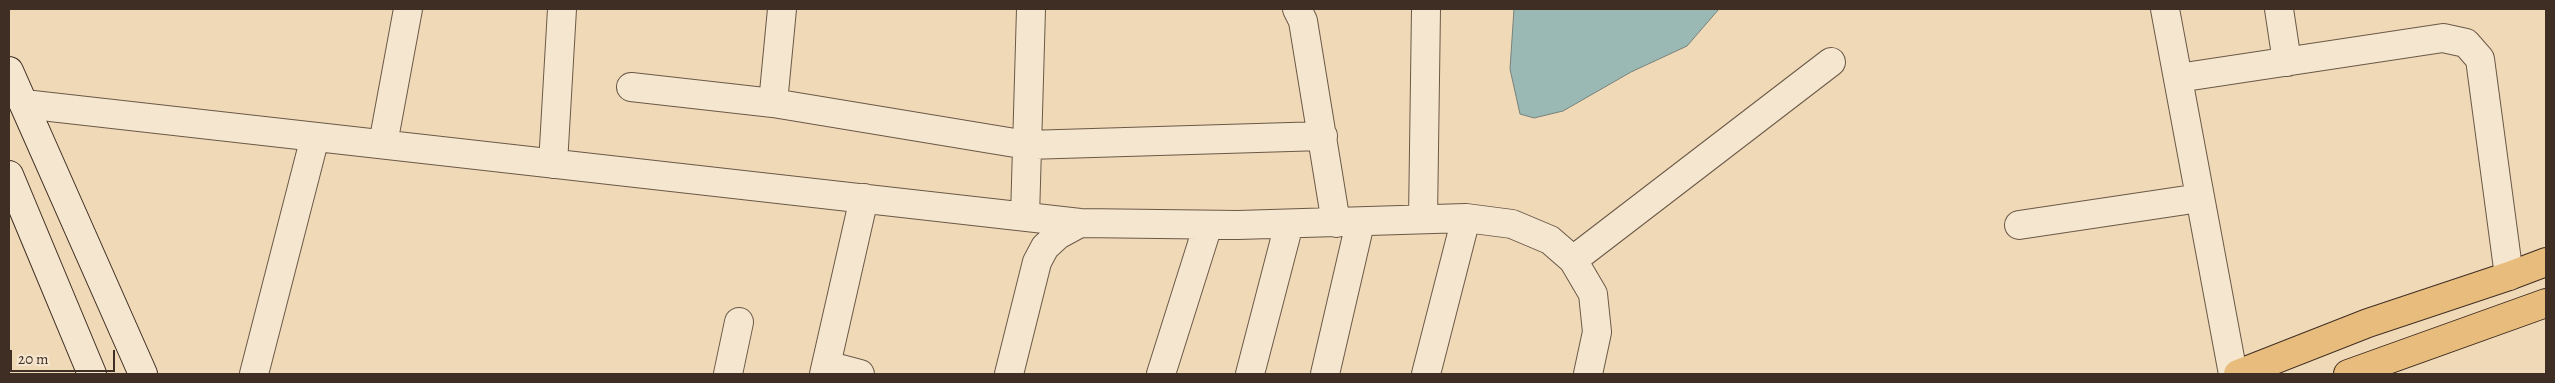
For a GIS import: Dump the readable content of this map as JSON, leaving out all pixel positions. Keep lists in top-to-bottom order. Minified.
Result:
{"scale_bar":"20 m"}
